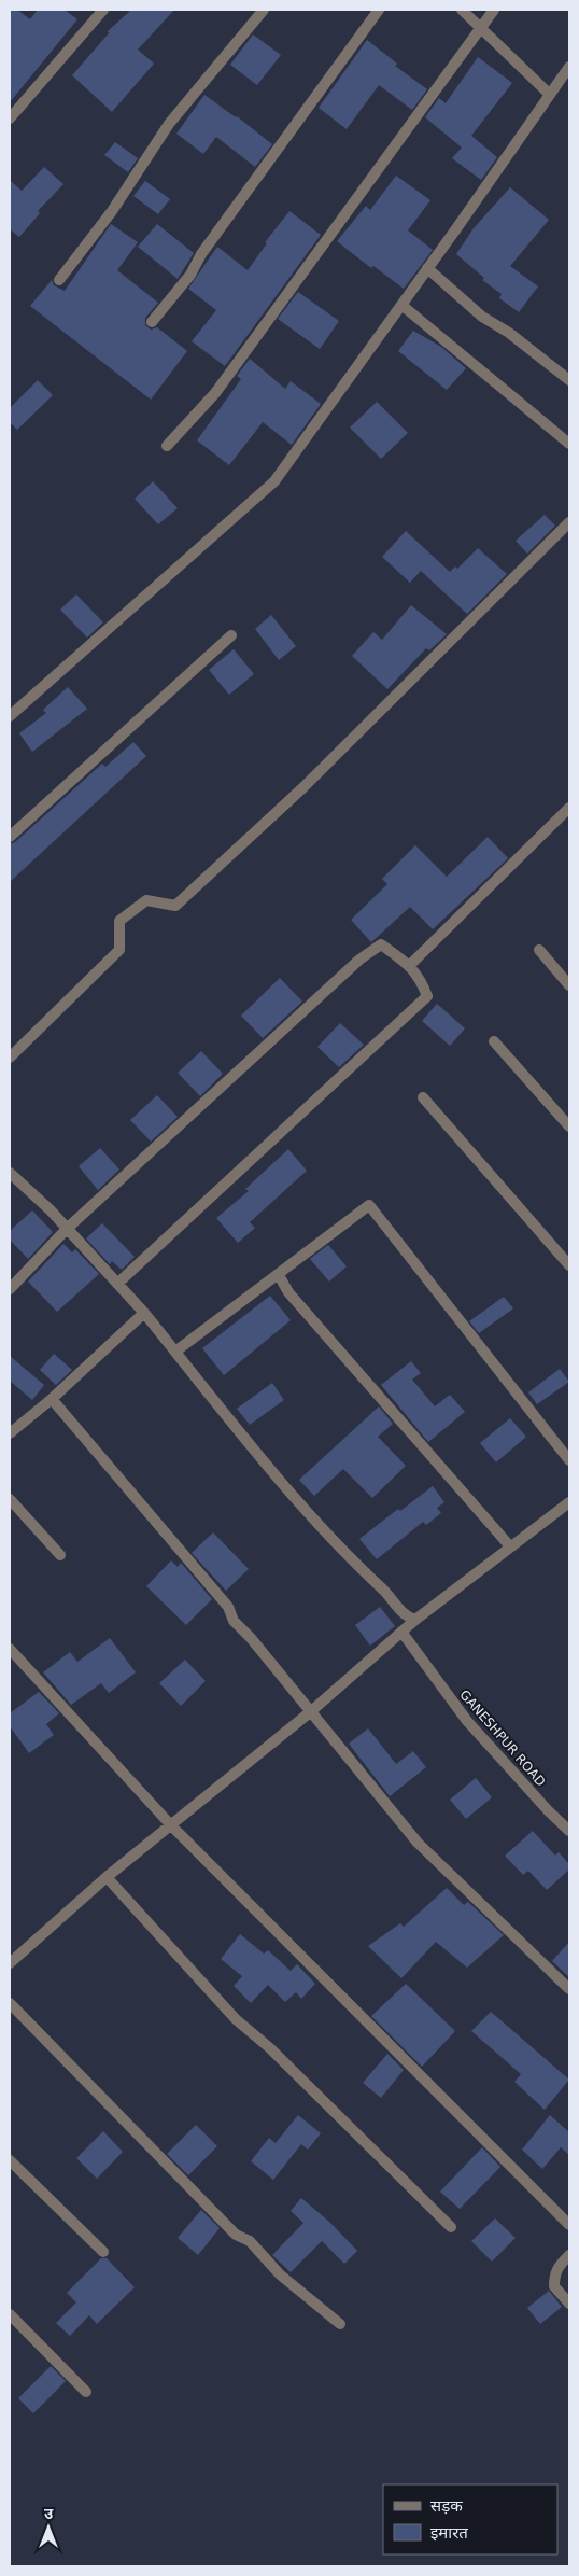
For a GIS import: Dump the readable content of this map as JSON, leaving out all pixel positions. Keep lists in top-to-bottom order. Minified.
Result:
{"streets":{"street":["GANESHPUR ROAD"]},"legend":["सड़क","इमारत"],"north":"top"}
